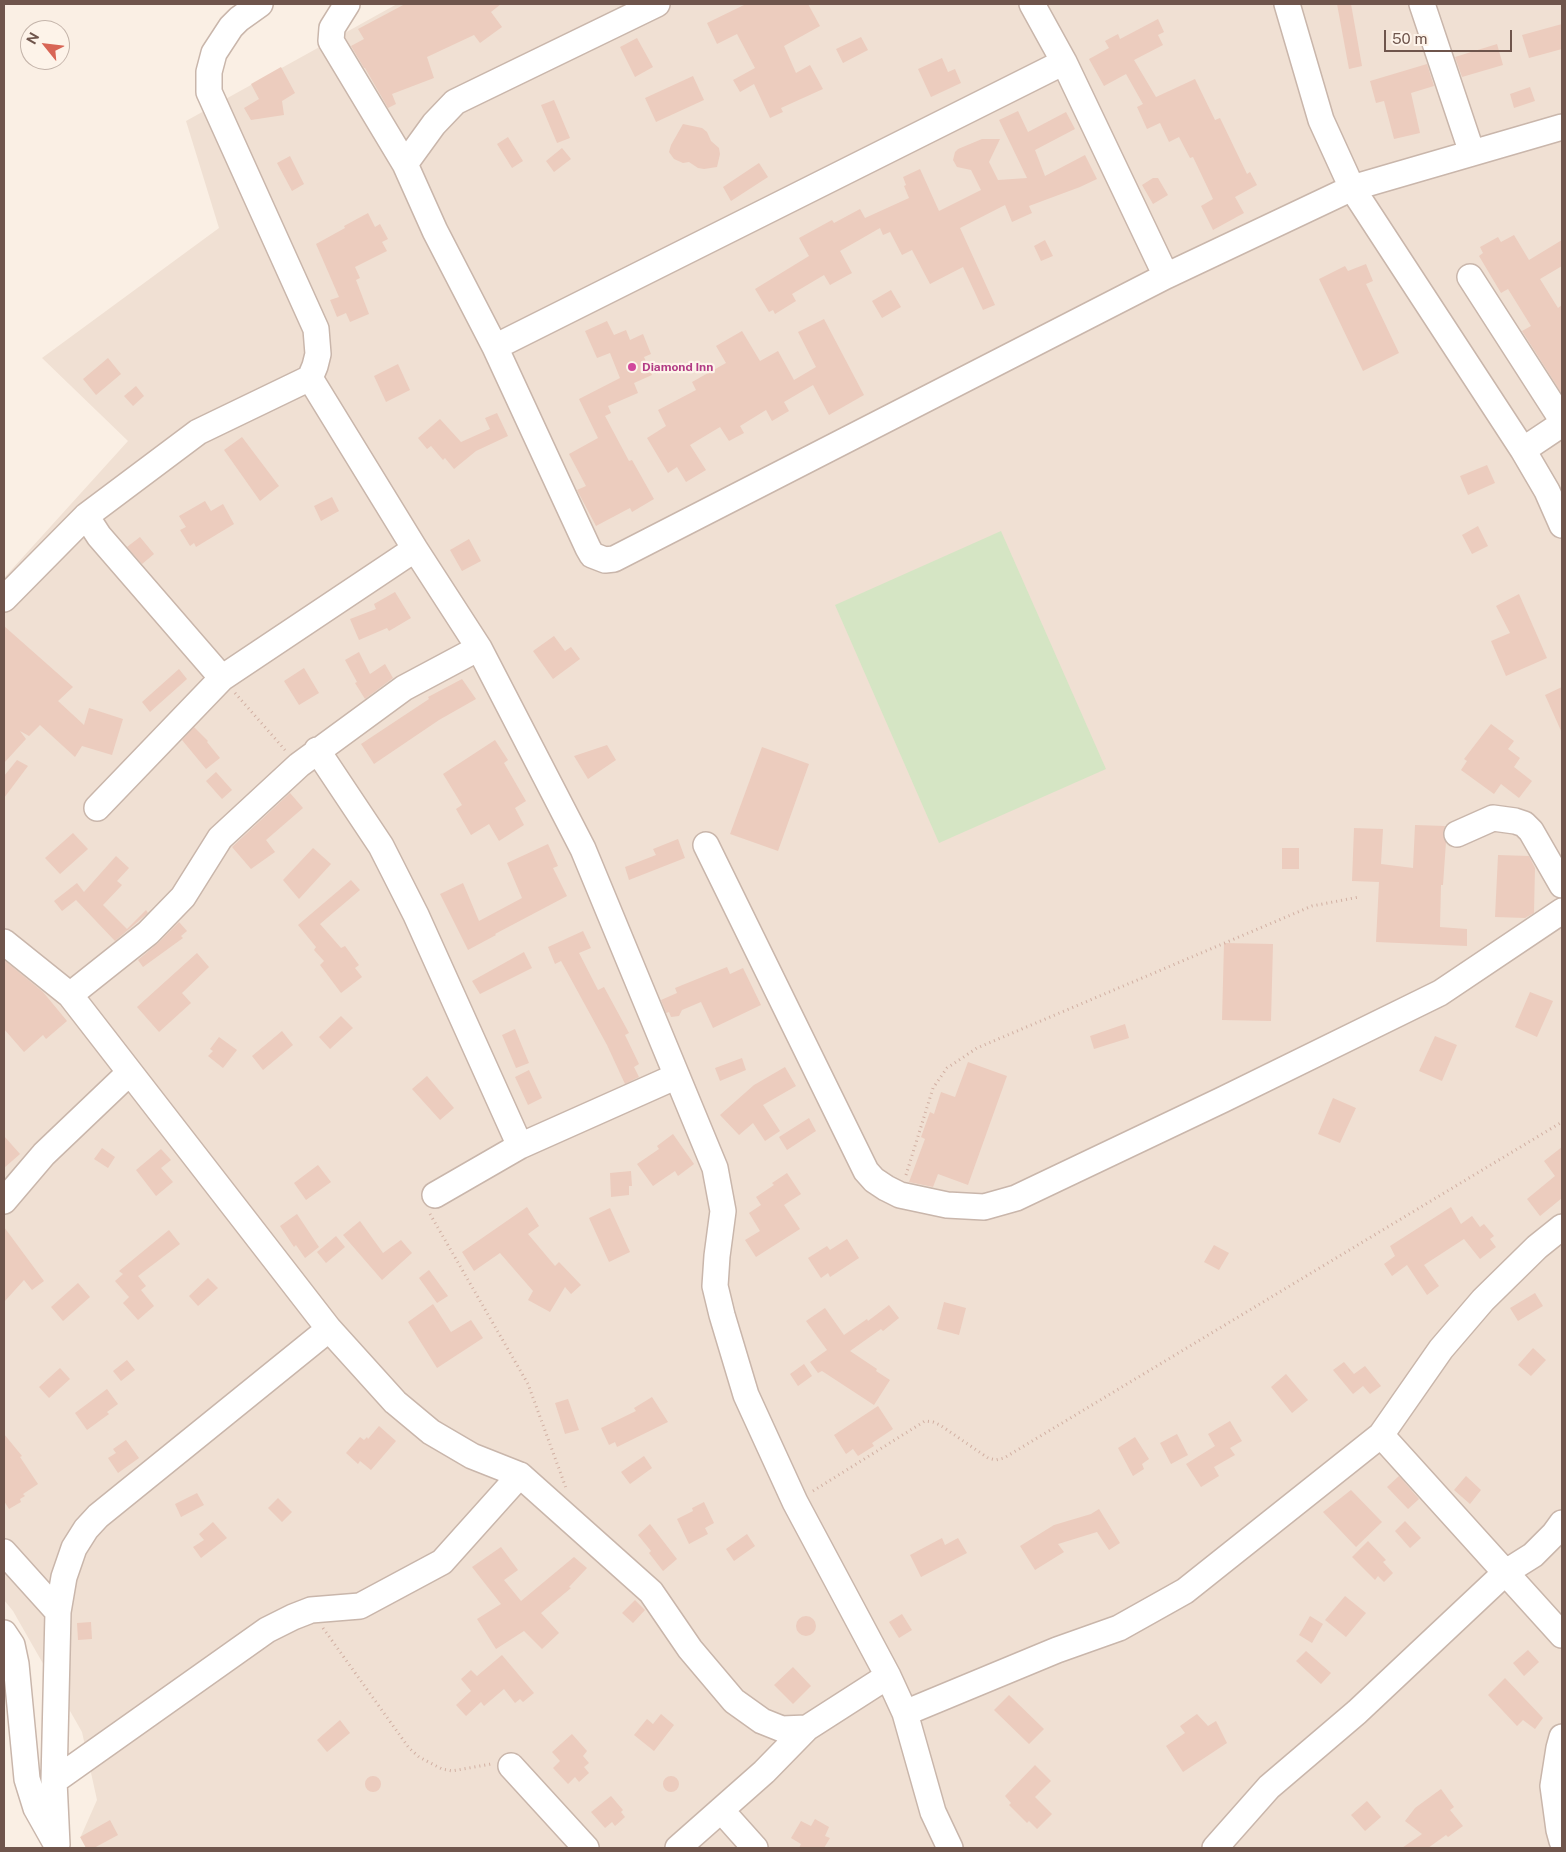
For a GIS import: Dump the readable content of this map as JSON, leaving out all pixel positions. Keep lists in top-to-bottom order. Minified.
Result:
{"places":["Diamond Inn"],"scale_bar":"50 m","north":"top left"}
